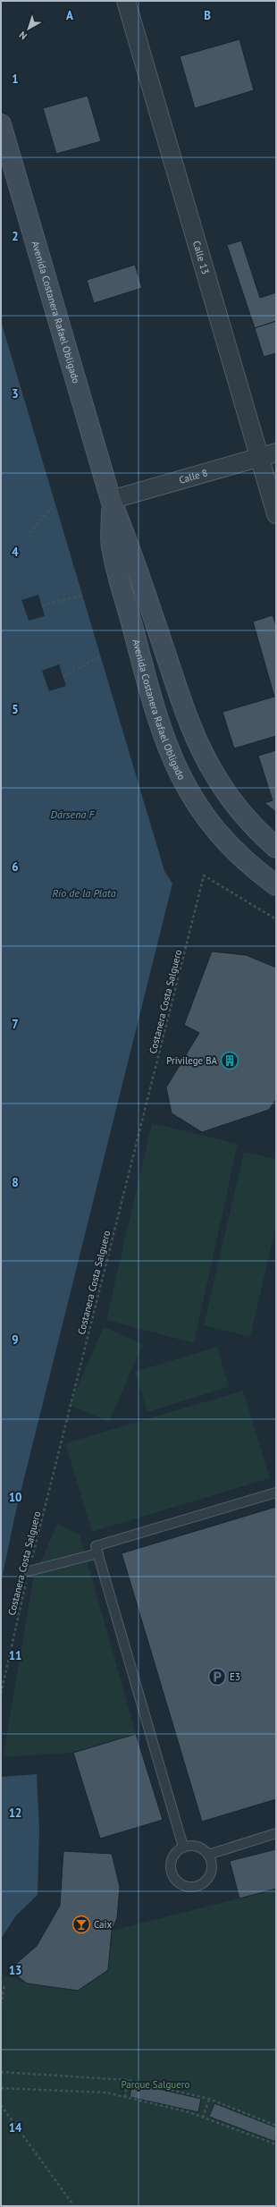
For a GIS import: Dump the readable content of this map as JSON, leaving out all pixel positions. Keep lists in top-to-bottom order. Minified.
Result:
{"streets":{"main road":["Avenida Costanera Rafael Obligado"],"street":["Calle 13","Calle 8"],"path":["Costanera Costa Salguero"]},"crossings":[["Calle 13","Calle 8"],["Avenida Costanera Rafael Obligado","Calle 8"]],"water":["Dársena F","Río de la Plata"],"parks":["Parque Salguero"],"places":{"building":["Privilege BA"],"parking":["E3"],"bar":["Caix"]},"north":"bottom left","grid":{"columns":["A","B"],"rows":["1","2","3","4","5","6","7","8","9","10","11","12","13","14"]}}
